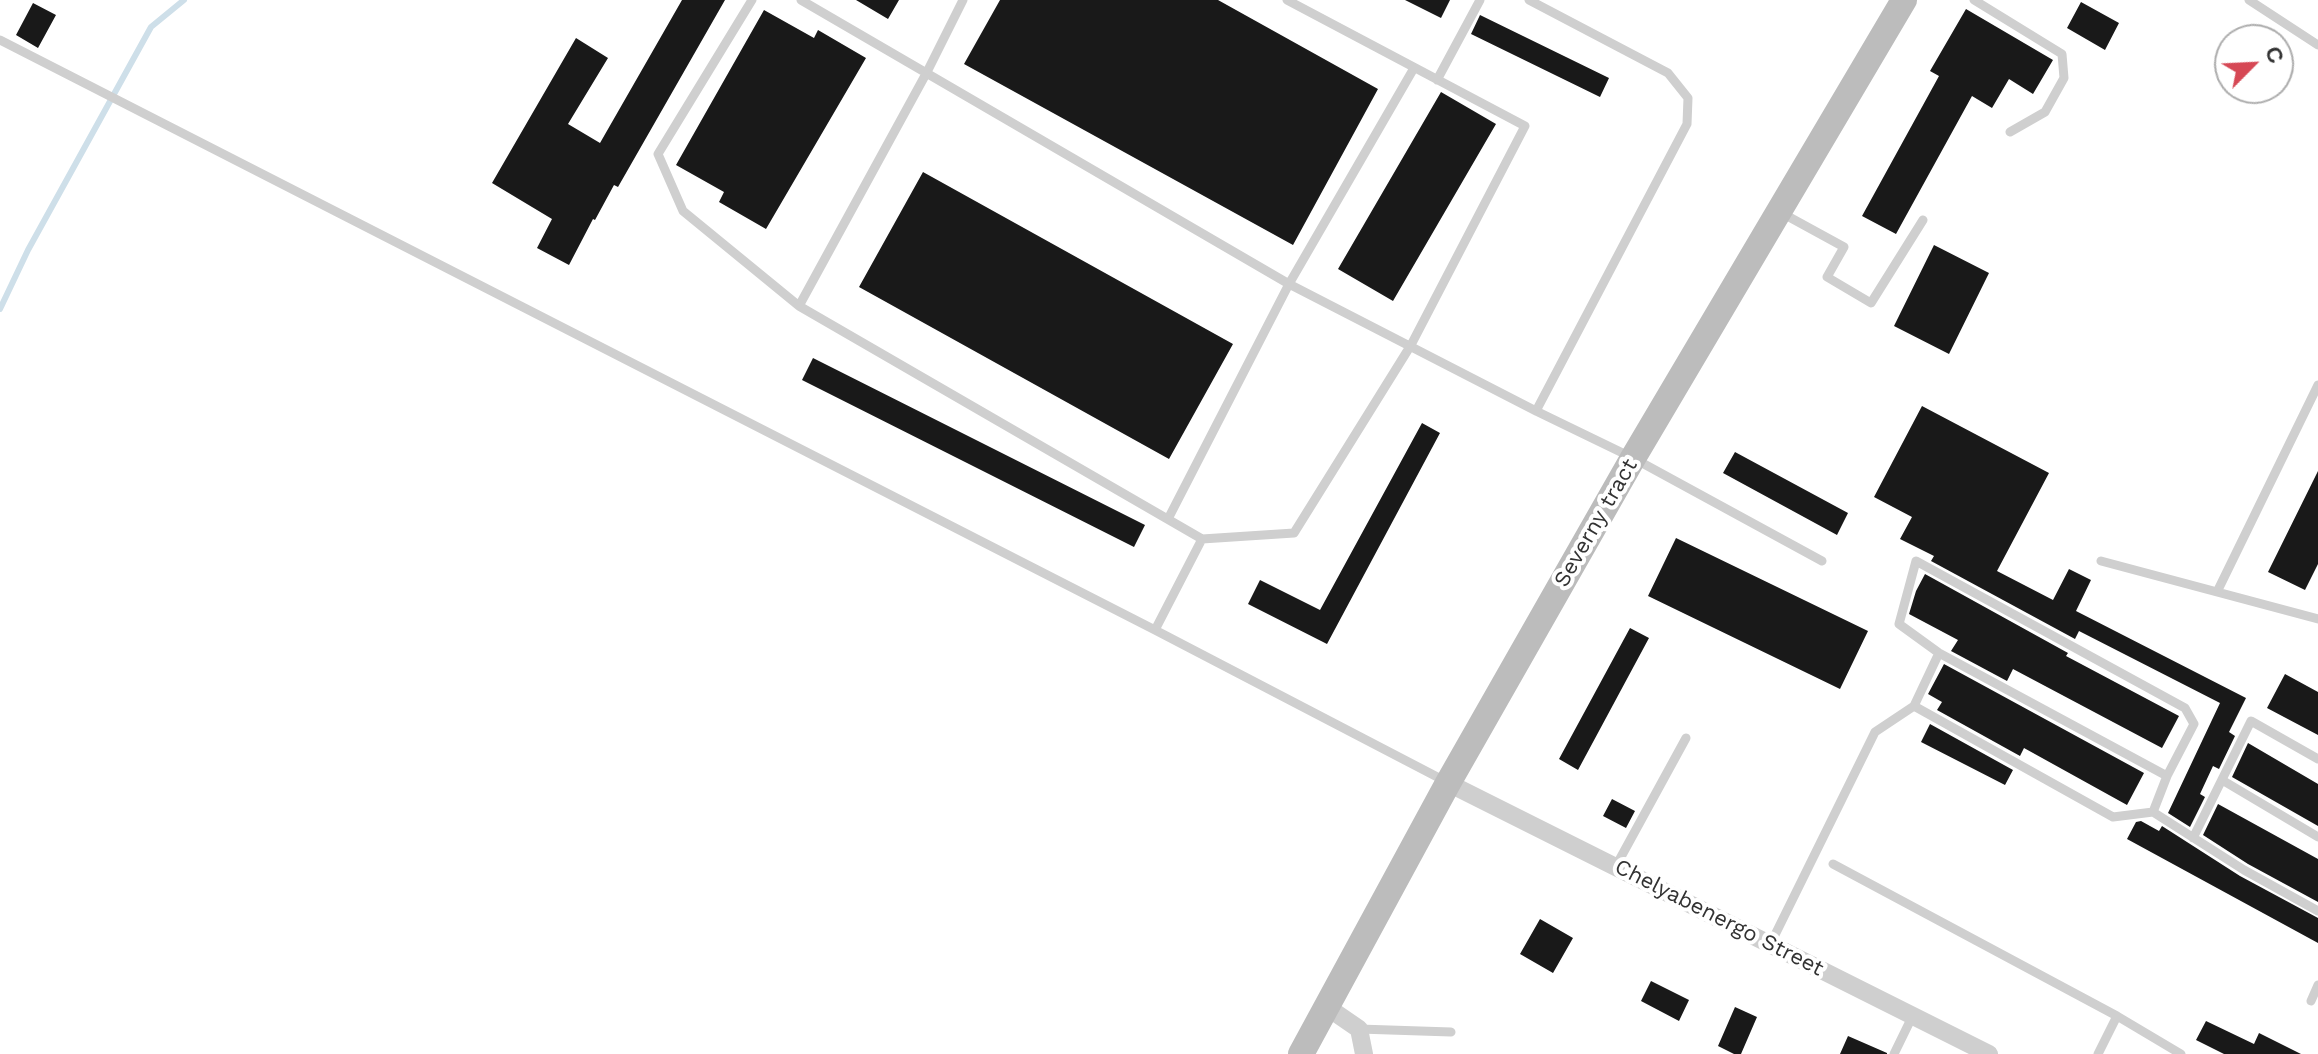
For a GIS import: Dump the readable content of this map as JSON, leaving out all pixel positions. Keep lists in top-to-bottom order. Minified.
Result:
{"streets":{"main road":["Severny tract"],"street":["Chelyabenergo Street"]},"crossings":[["Severny tract","Chelyabenergo Street"]],"north":"top right"}
